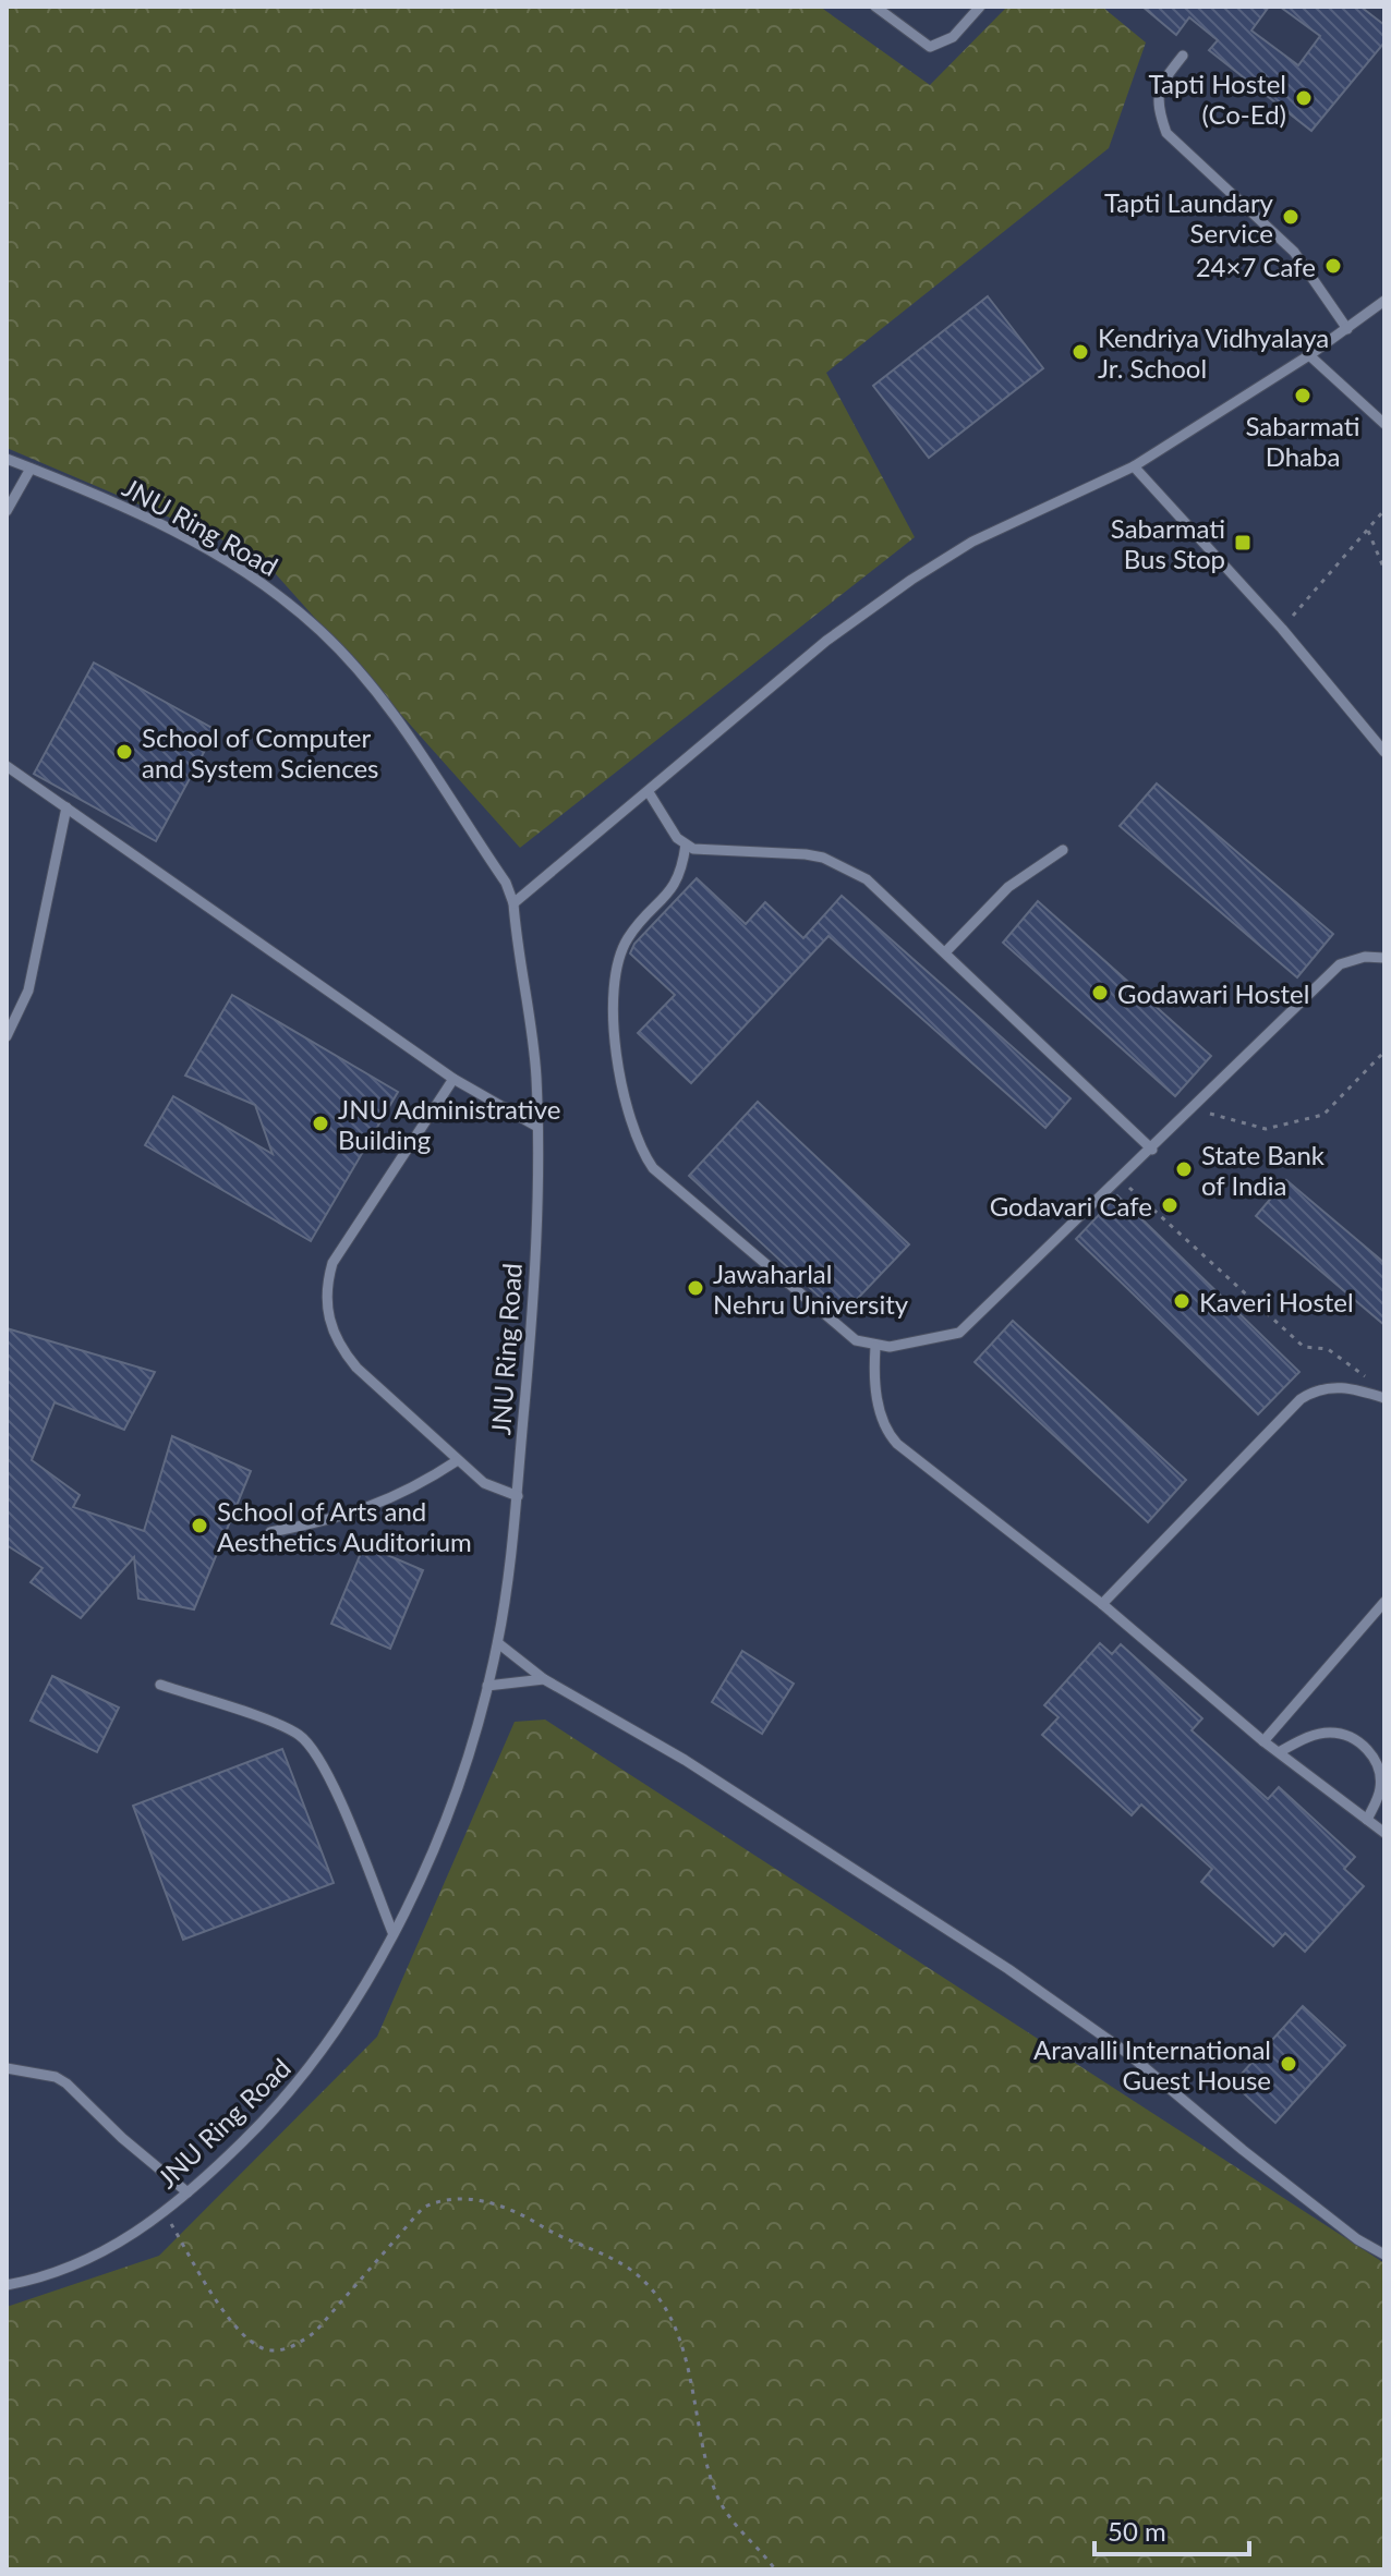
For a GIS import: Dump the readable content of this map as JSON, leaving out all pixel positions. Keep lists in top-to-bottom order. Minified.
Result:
{"streets":{"lane":["JNU Ring Road"]},"places":{"other":["Tapti Hostel (Co-Ed)","Tapti Laundary Service","24×7 Cafe","Kendriya Vidhyalaya Jr. School","Sabarmati Dhaba","School of Computer and System Sciences","Godawari Hostel","JNU Administrative Building","State Bank of India","Godavari Cafe","Jawaharlal Nehru University","Kaveri Hostel","School of Arts and Aesthetics Auditorium","Aravalli International Guest House"],"transit":["Sabarmati Bus Stop"]},"scale_bar":"50 m"}
